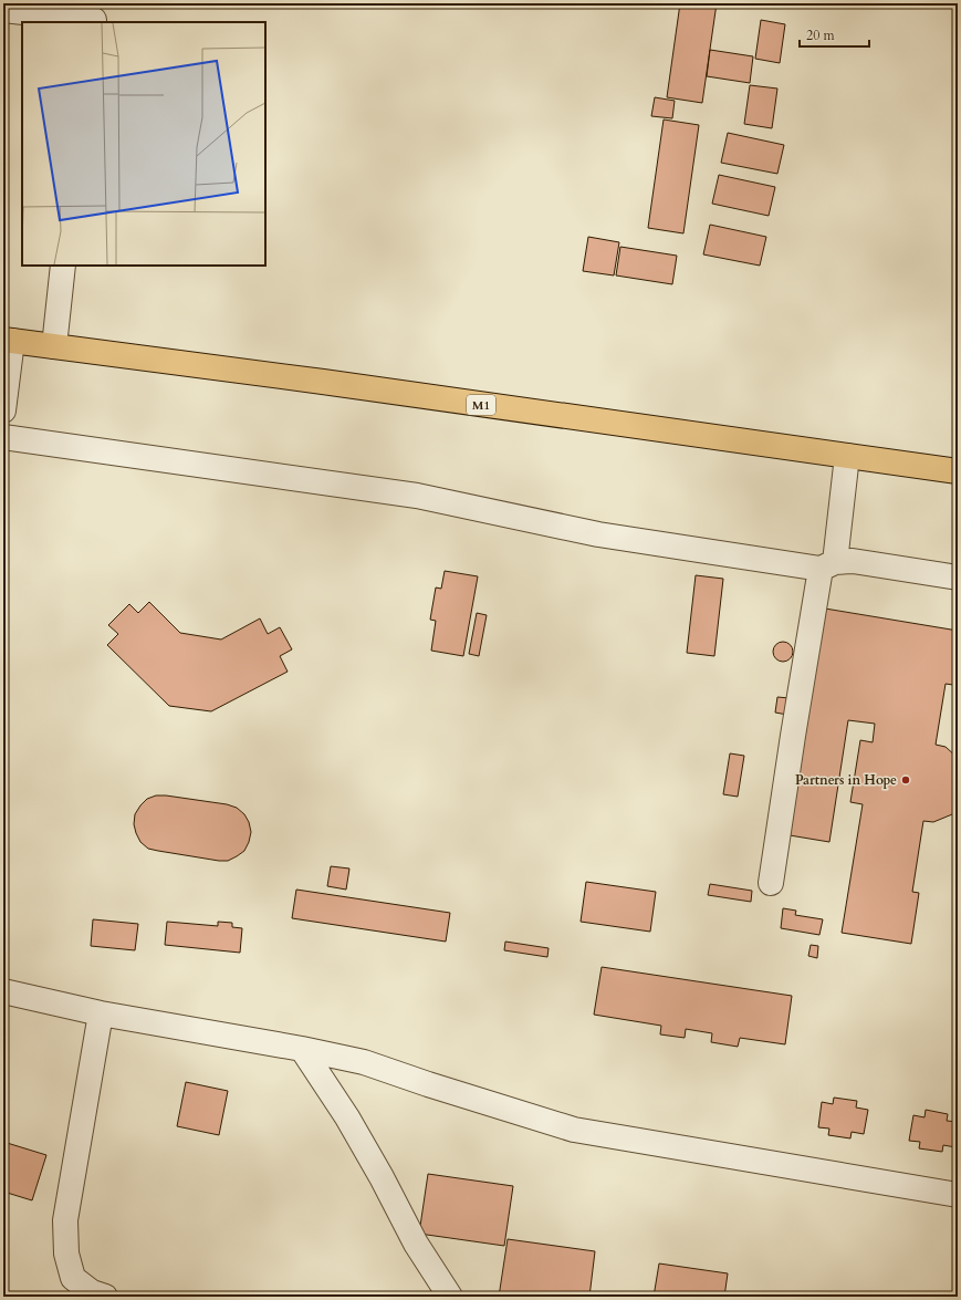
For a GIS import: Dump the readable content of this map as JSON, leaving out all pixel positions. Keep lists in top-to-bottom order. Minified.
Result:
{"streets":{"highway":["M1"]},"places":["Partners in Hope"],"scale_bar":"20 m"}
